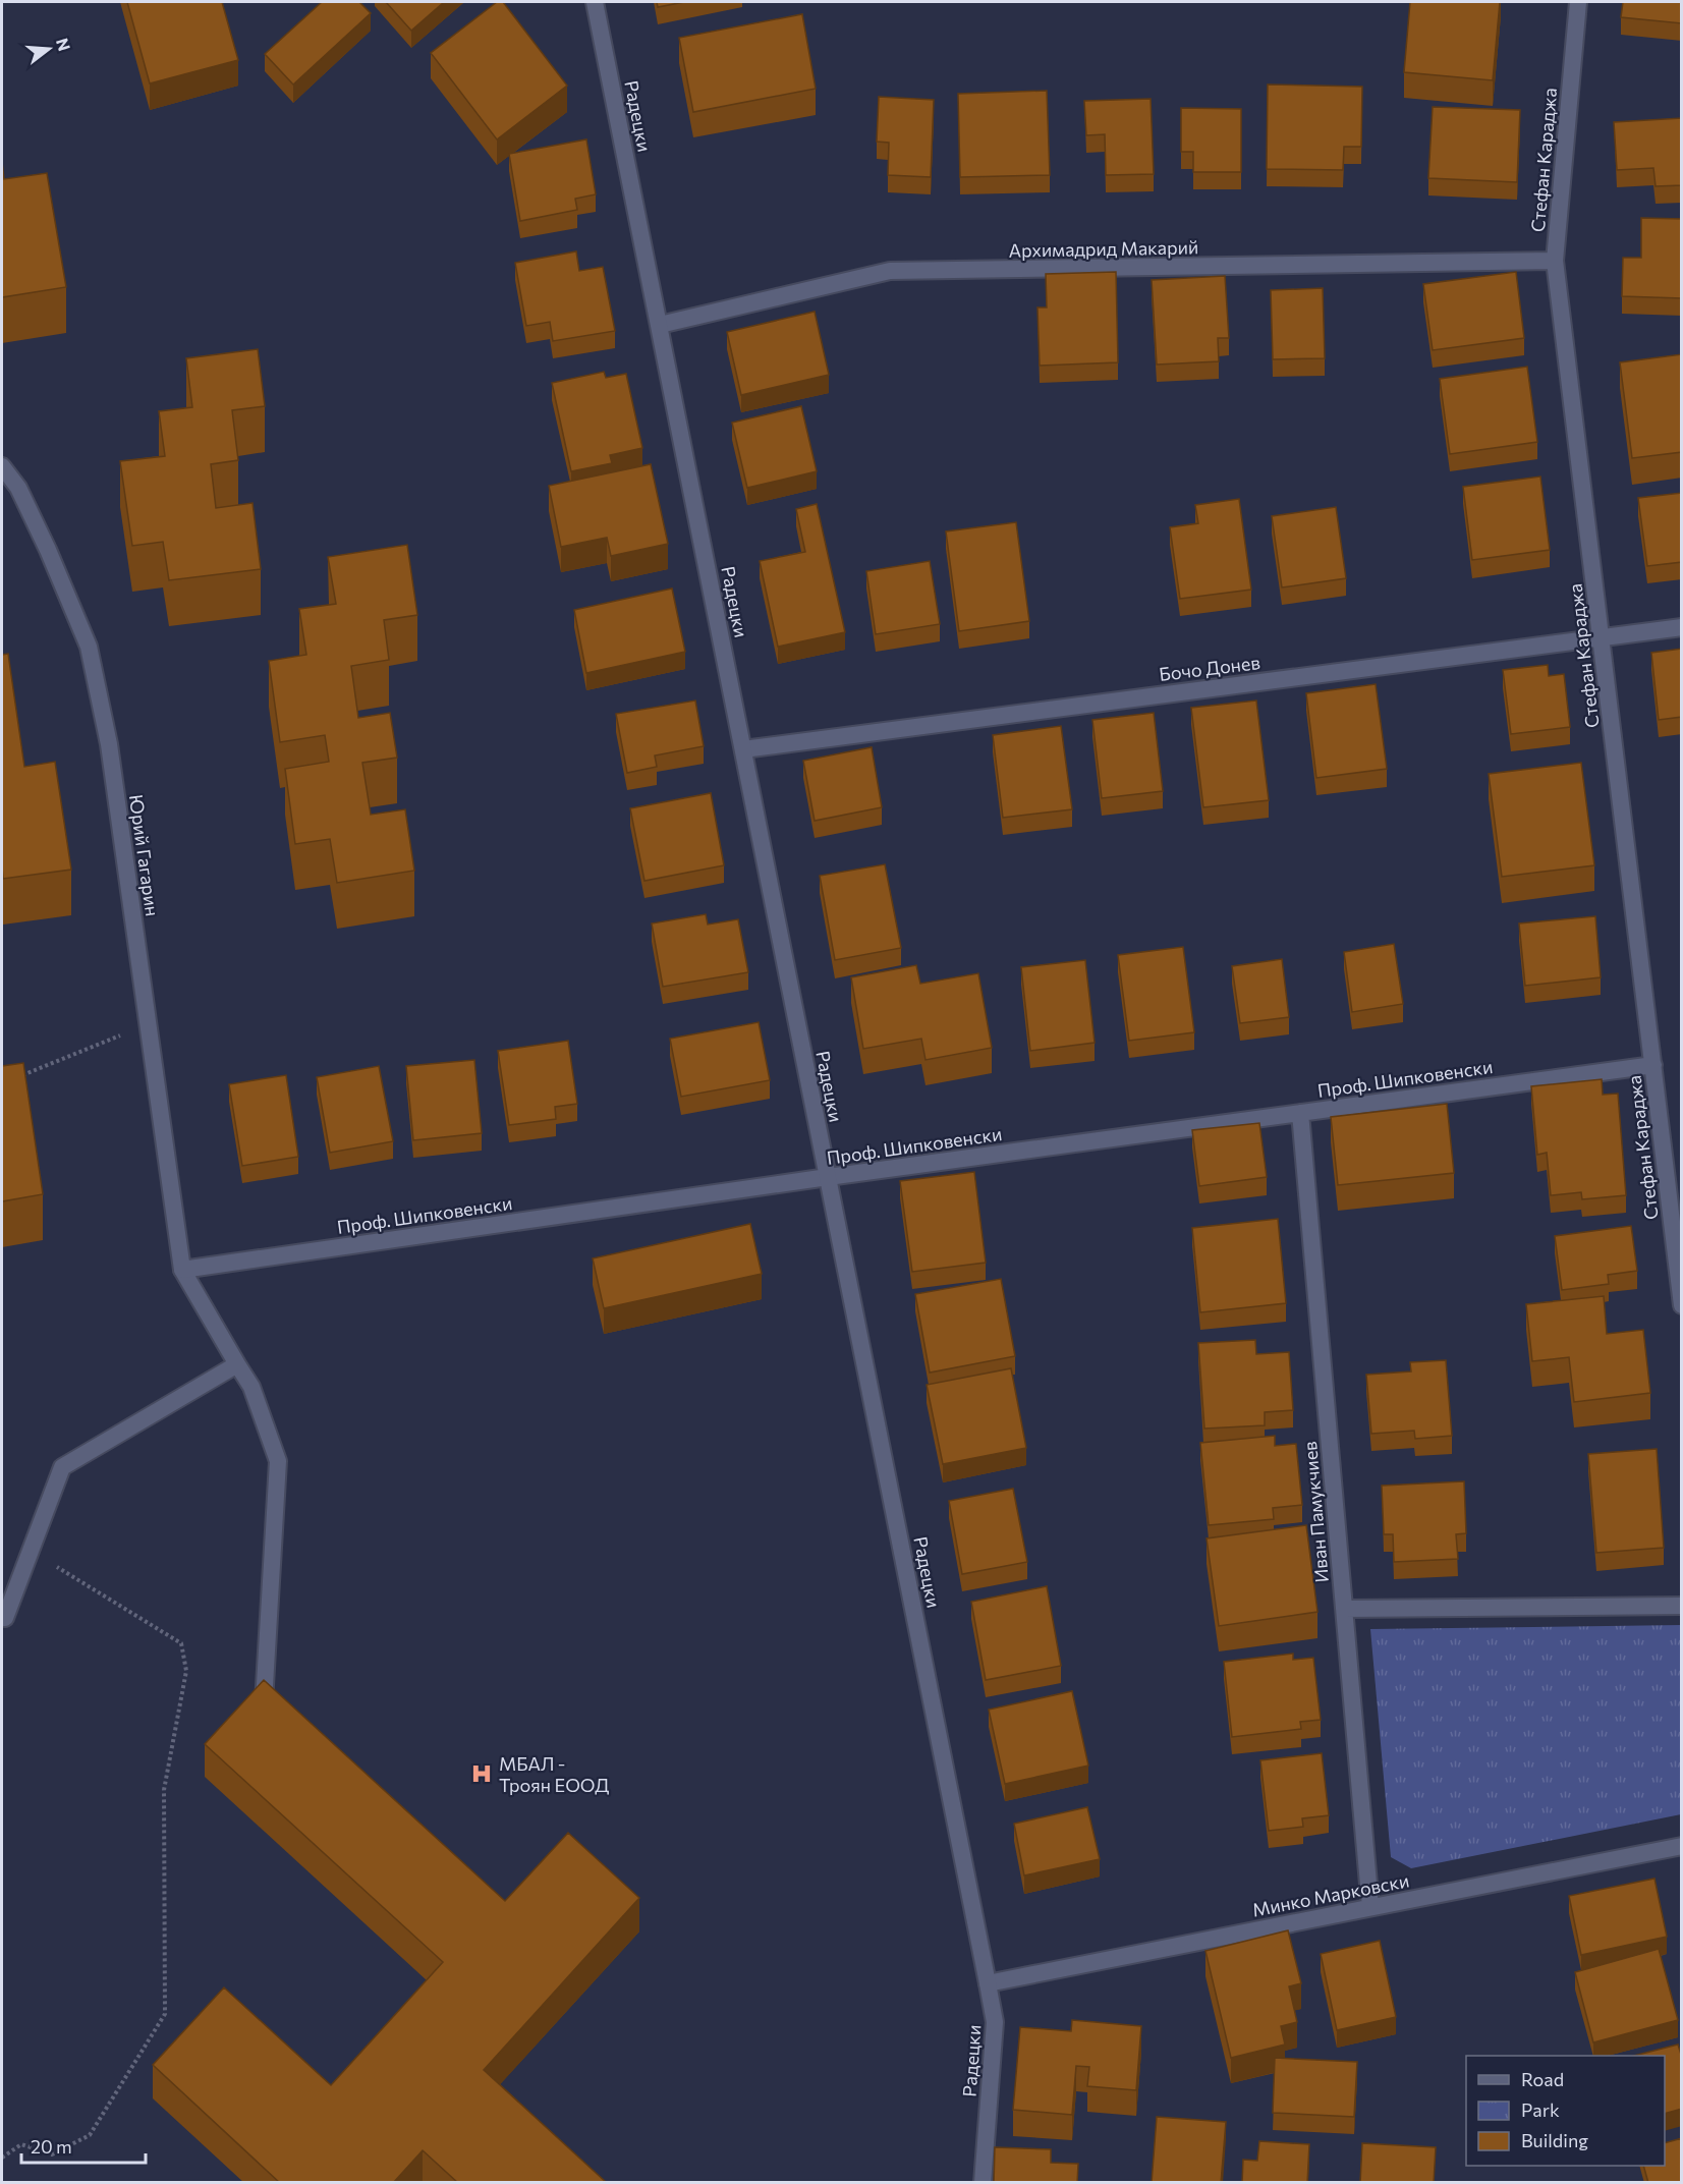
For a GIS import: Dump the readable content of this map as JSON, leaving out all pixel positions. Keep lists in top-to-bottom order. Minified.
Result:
{"streets":{"street":["Радецки","Стефан Караджа","Архимадрид Макарий","Бочо Донев","Юрий Гагарин","Проф. Шипковенски","Иван Памукчиев","Минко Марковски"]},"crossings":[["Радецки","Архимадрид Макарий"],["Радецки","Бочо Донев"],["Радецки","Проф. Шипковенски"],["Радецки","Минко Марковски"],["Стефан Караджа","Архимадрид Макарий"],["Стефан Караджа","Бочо Донев"],["Стефан Караджа","Проф. Шипковенски"],["Юрий Гагарин","Проф. Шипковенски"],["Проф. Шипковенски","Иван Памукчиев"],["Иван Памукчиев","Минко Марковски"]],"places":{"hospital":["МБАЛ - Троян ЕООД"]},"legend":["Road","Park","Building"],"scale_bar":"20 m","north":"right"}
